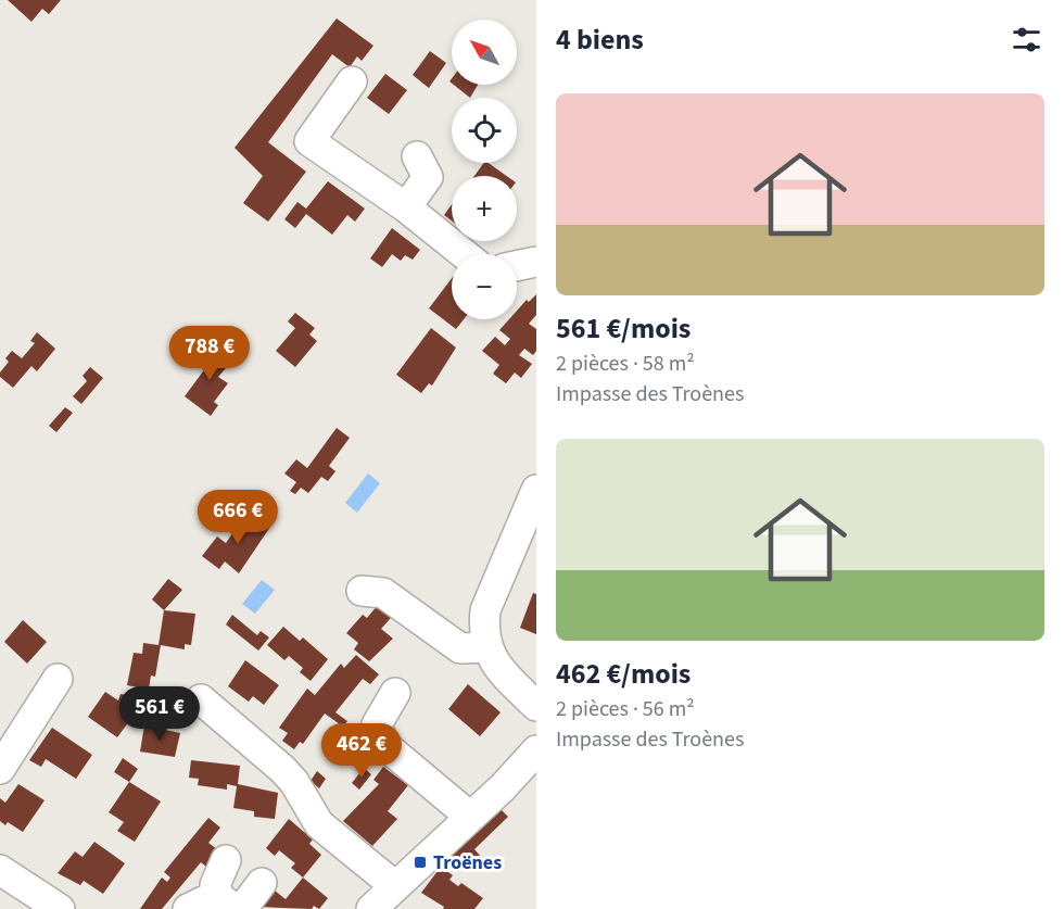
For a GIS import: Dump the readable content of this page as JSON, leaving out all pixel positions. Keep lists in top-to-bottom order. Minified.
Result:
{"places":{"transit":["Troënes"]},"north":"top left","page":{"heading":"4 biens","map_buttons":["+","−"],"list":[{"name":"561 €/mois","note":"2 pièces · 58 m² · Impasse des Troènes"},{"name":"462 €/mois","note":"2 pièces · 56 m² · Impasse des Troènes"}],"price":["788 €","666 €","561 €","462 €"]}}
